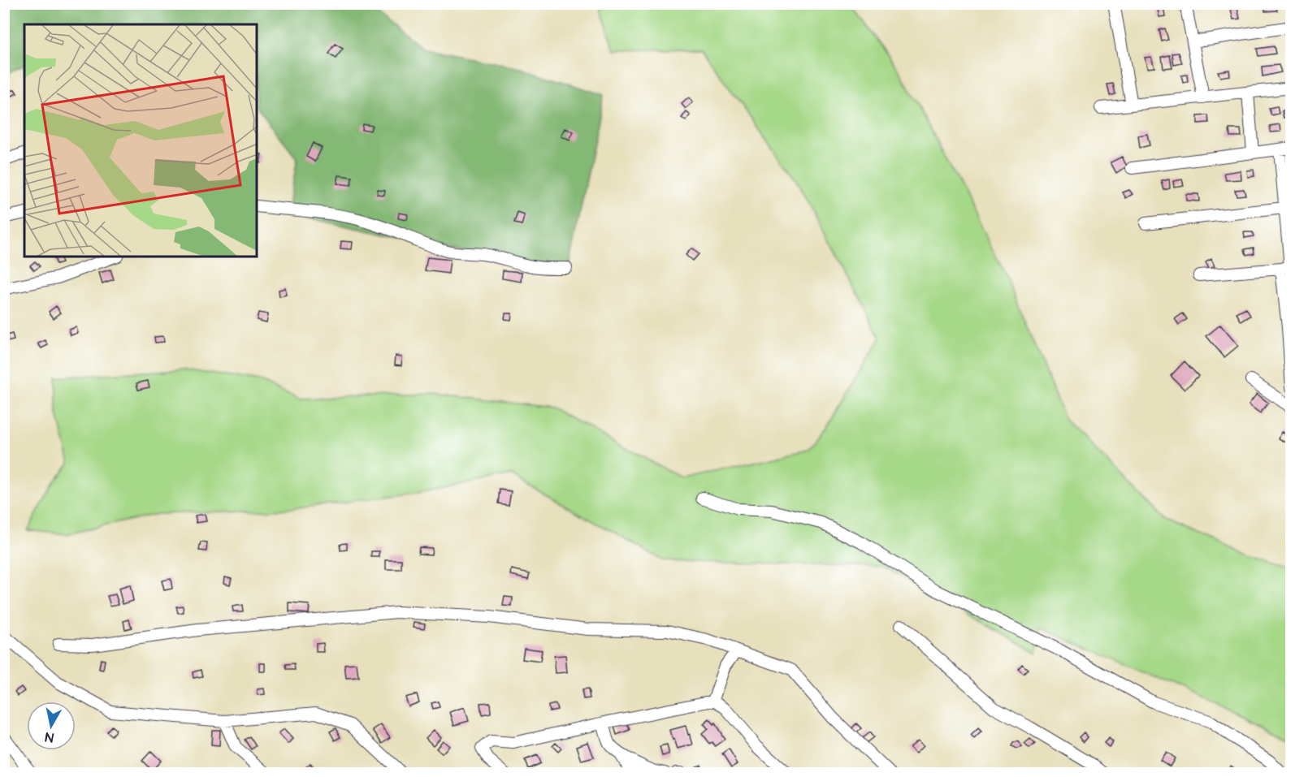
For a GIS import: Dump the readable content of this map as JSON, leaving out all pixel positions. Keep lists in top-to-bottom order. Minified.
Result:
{"north":"bottom"}
